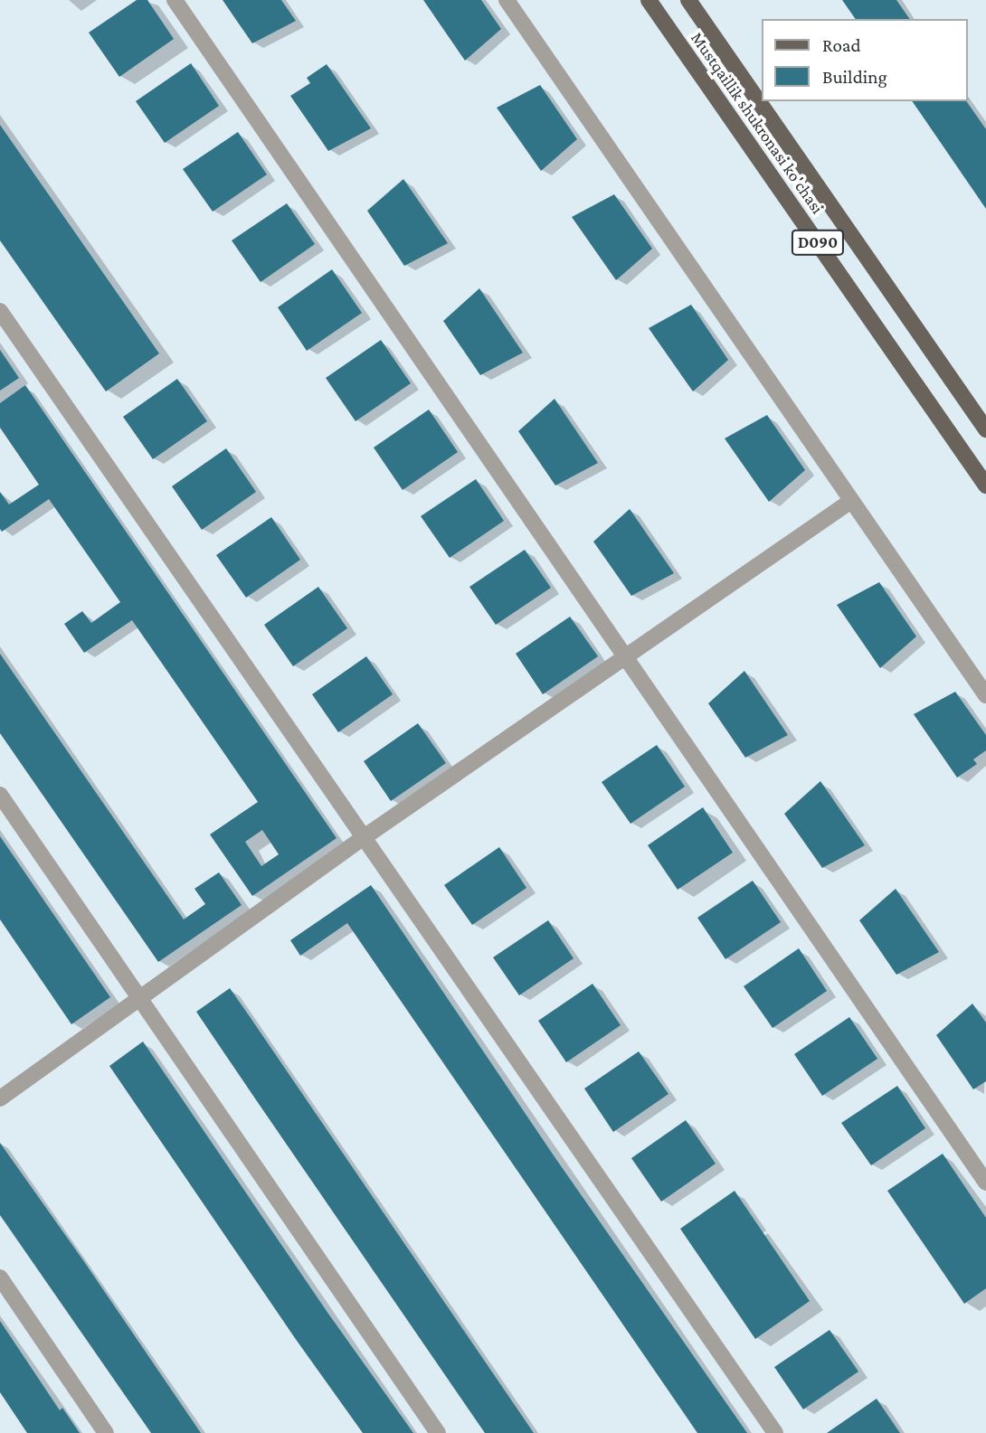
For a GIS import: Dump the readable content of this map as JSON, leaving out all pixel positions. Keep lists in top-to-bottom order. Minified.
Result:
{"streets":{"main road":["Mustqaillik shukronasi ko'chasi","D090"]},"legend":["Road","Building"]}
